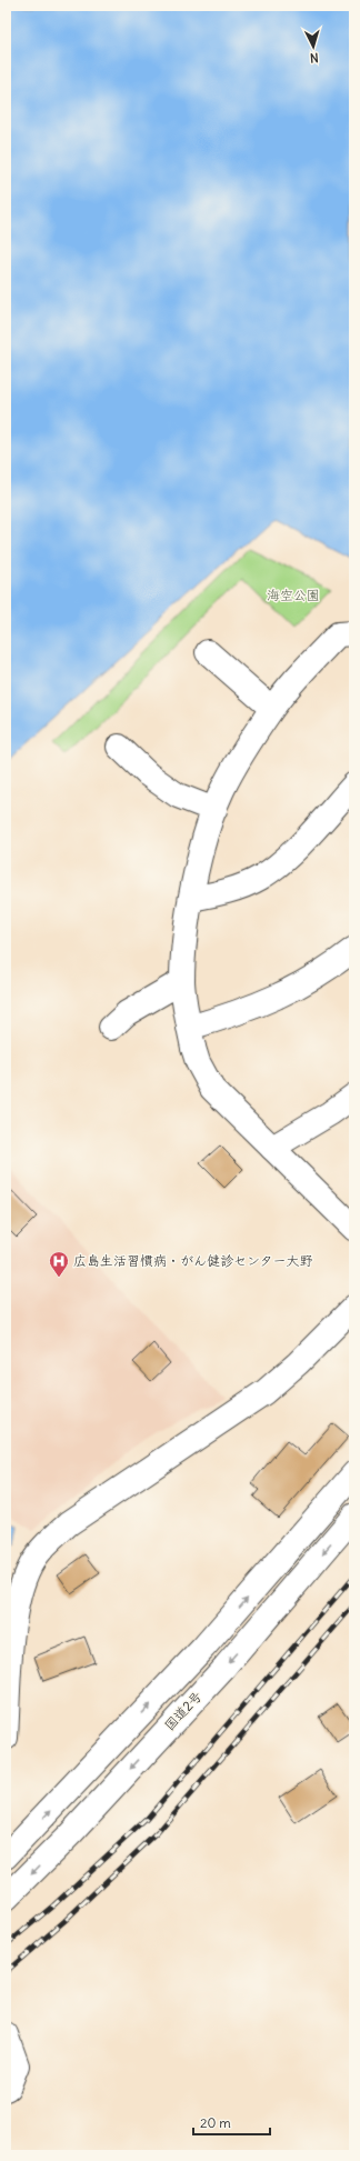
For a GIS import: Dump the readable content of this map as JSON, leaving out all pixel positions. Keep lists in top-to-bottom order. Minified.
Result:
{"streets":{"main road":["国道2号"]},"parks":["海空公園"],"places":{"hospital":["広島生活習慣病・がん健診センター大野"]},"scale_bar":"20 m","north":"bottom"}
